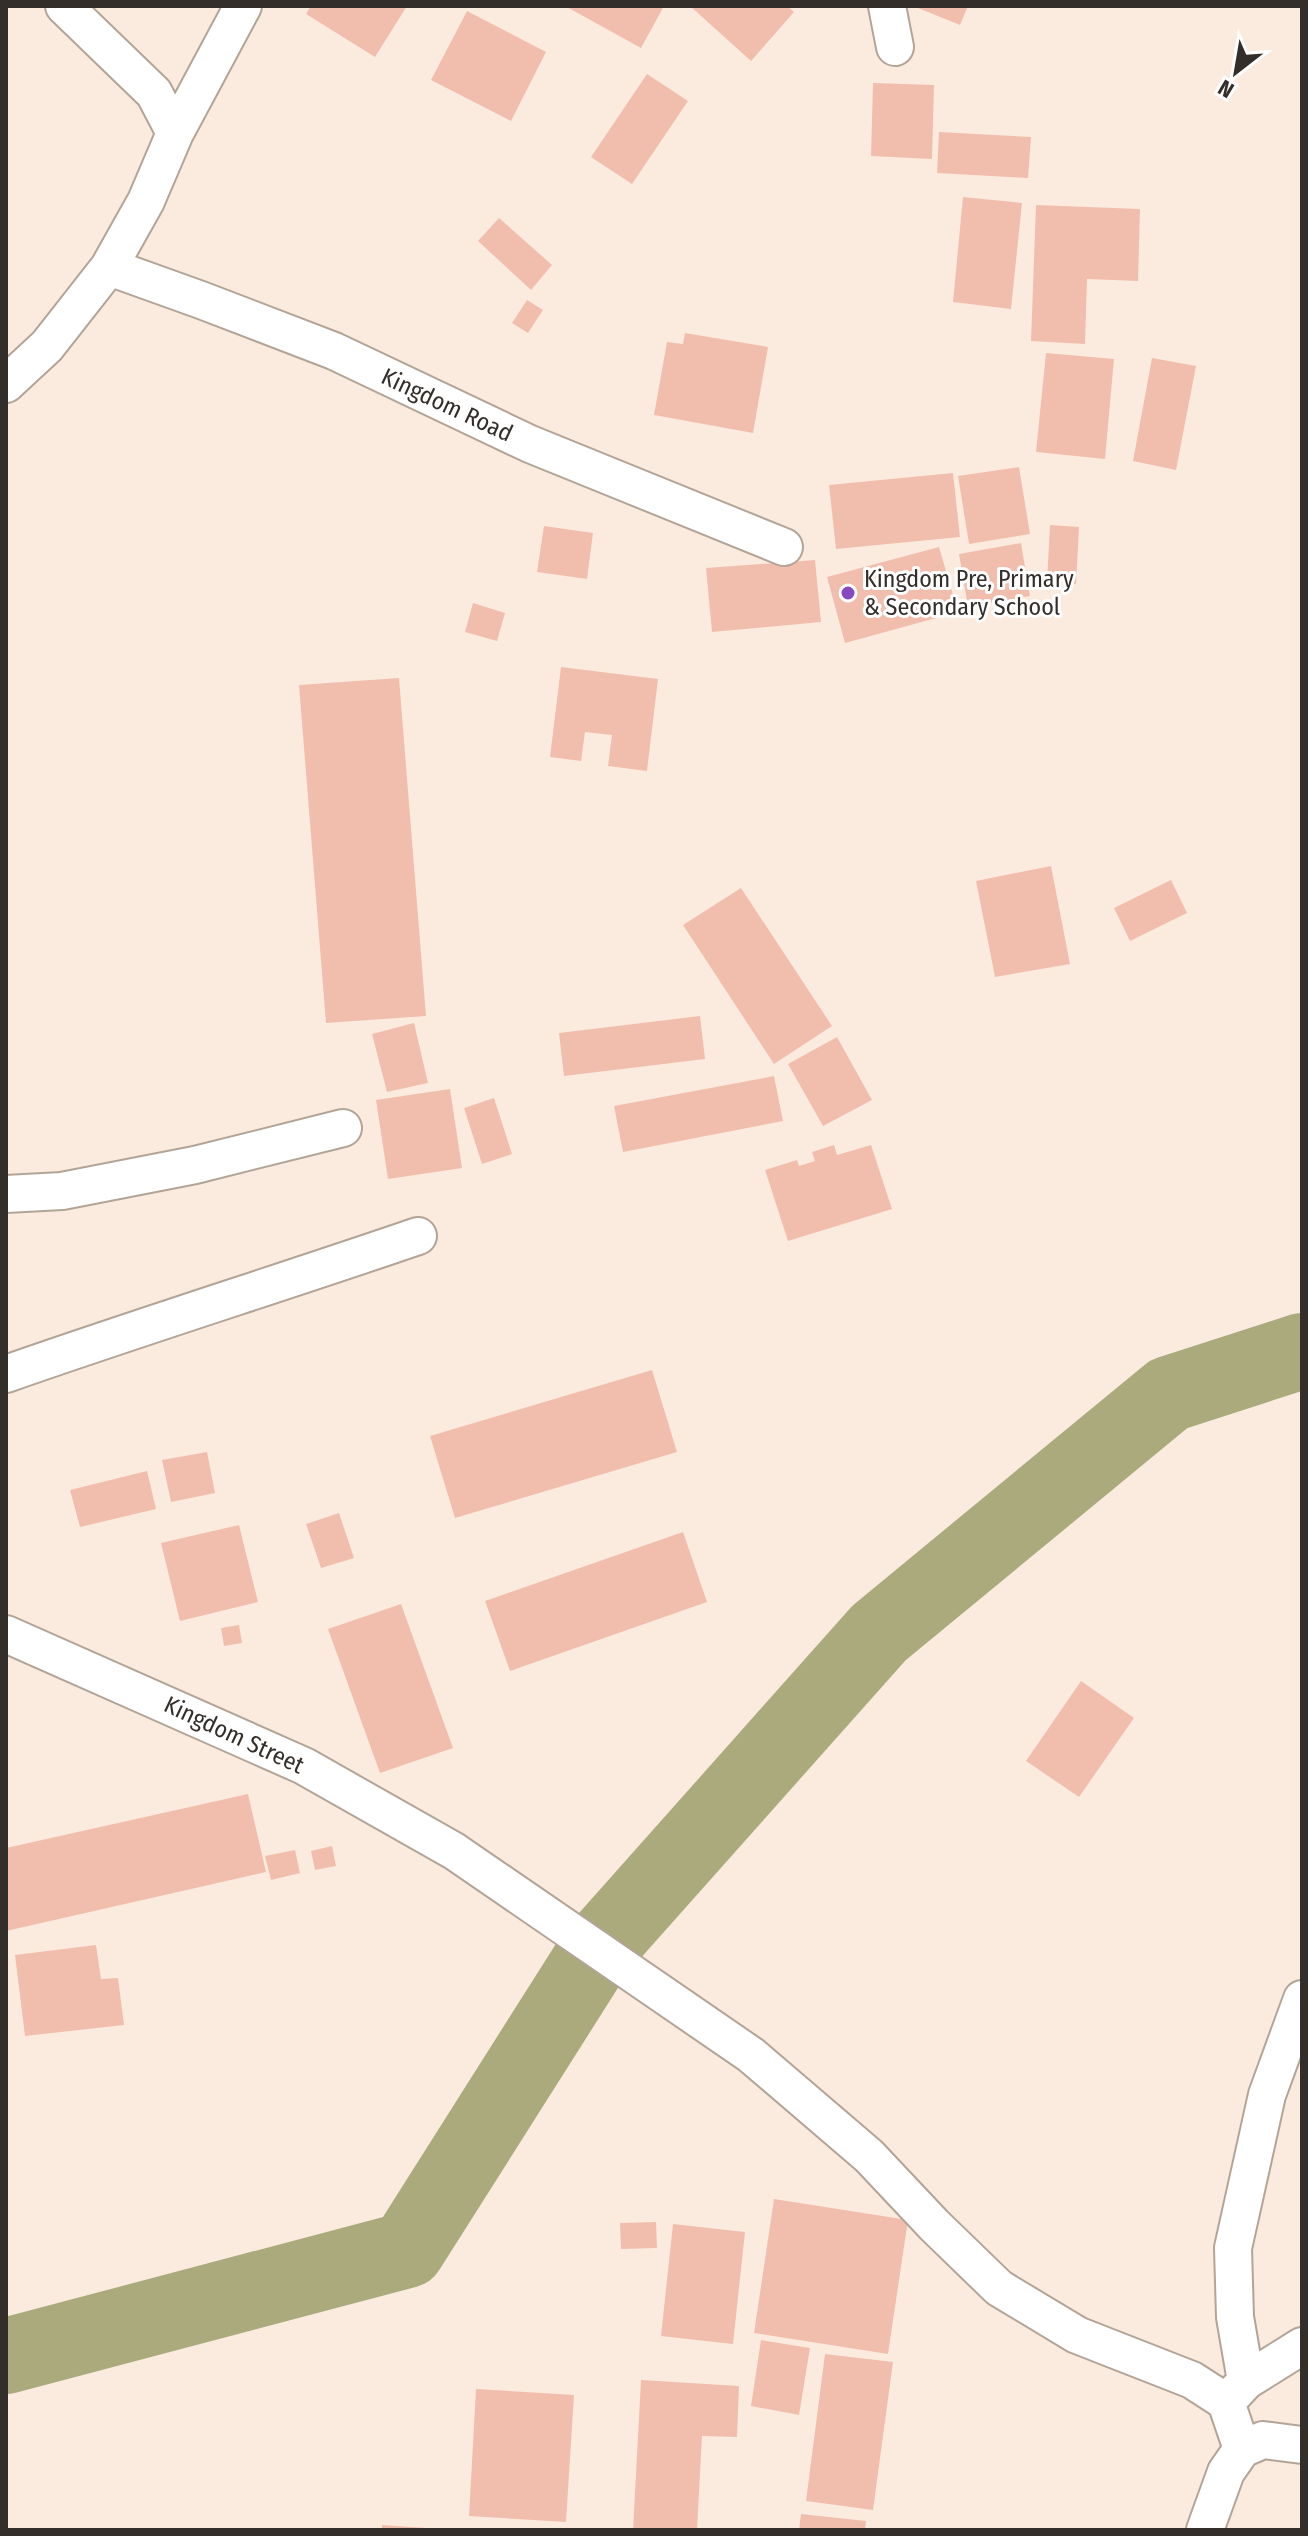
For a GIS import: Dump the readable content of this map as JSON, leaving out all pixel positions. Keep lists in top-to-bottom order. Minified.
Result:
{"streets":{"street":["Kingdom Road","Kingdom Street"]},"places":["Kingdom Pre, Primary & Secondary School"],"north":"bottom left"}
